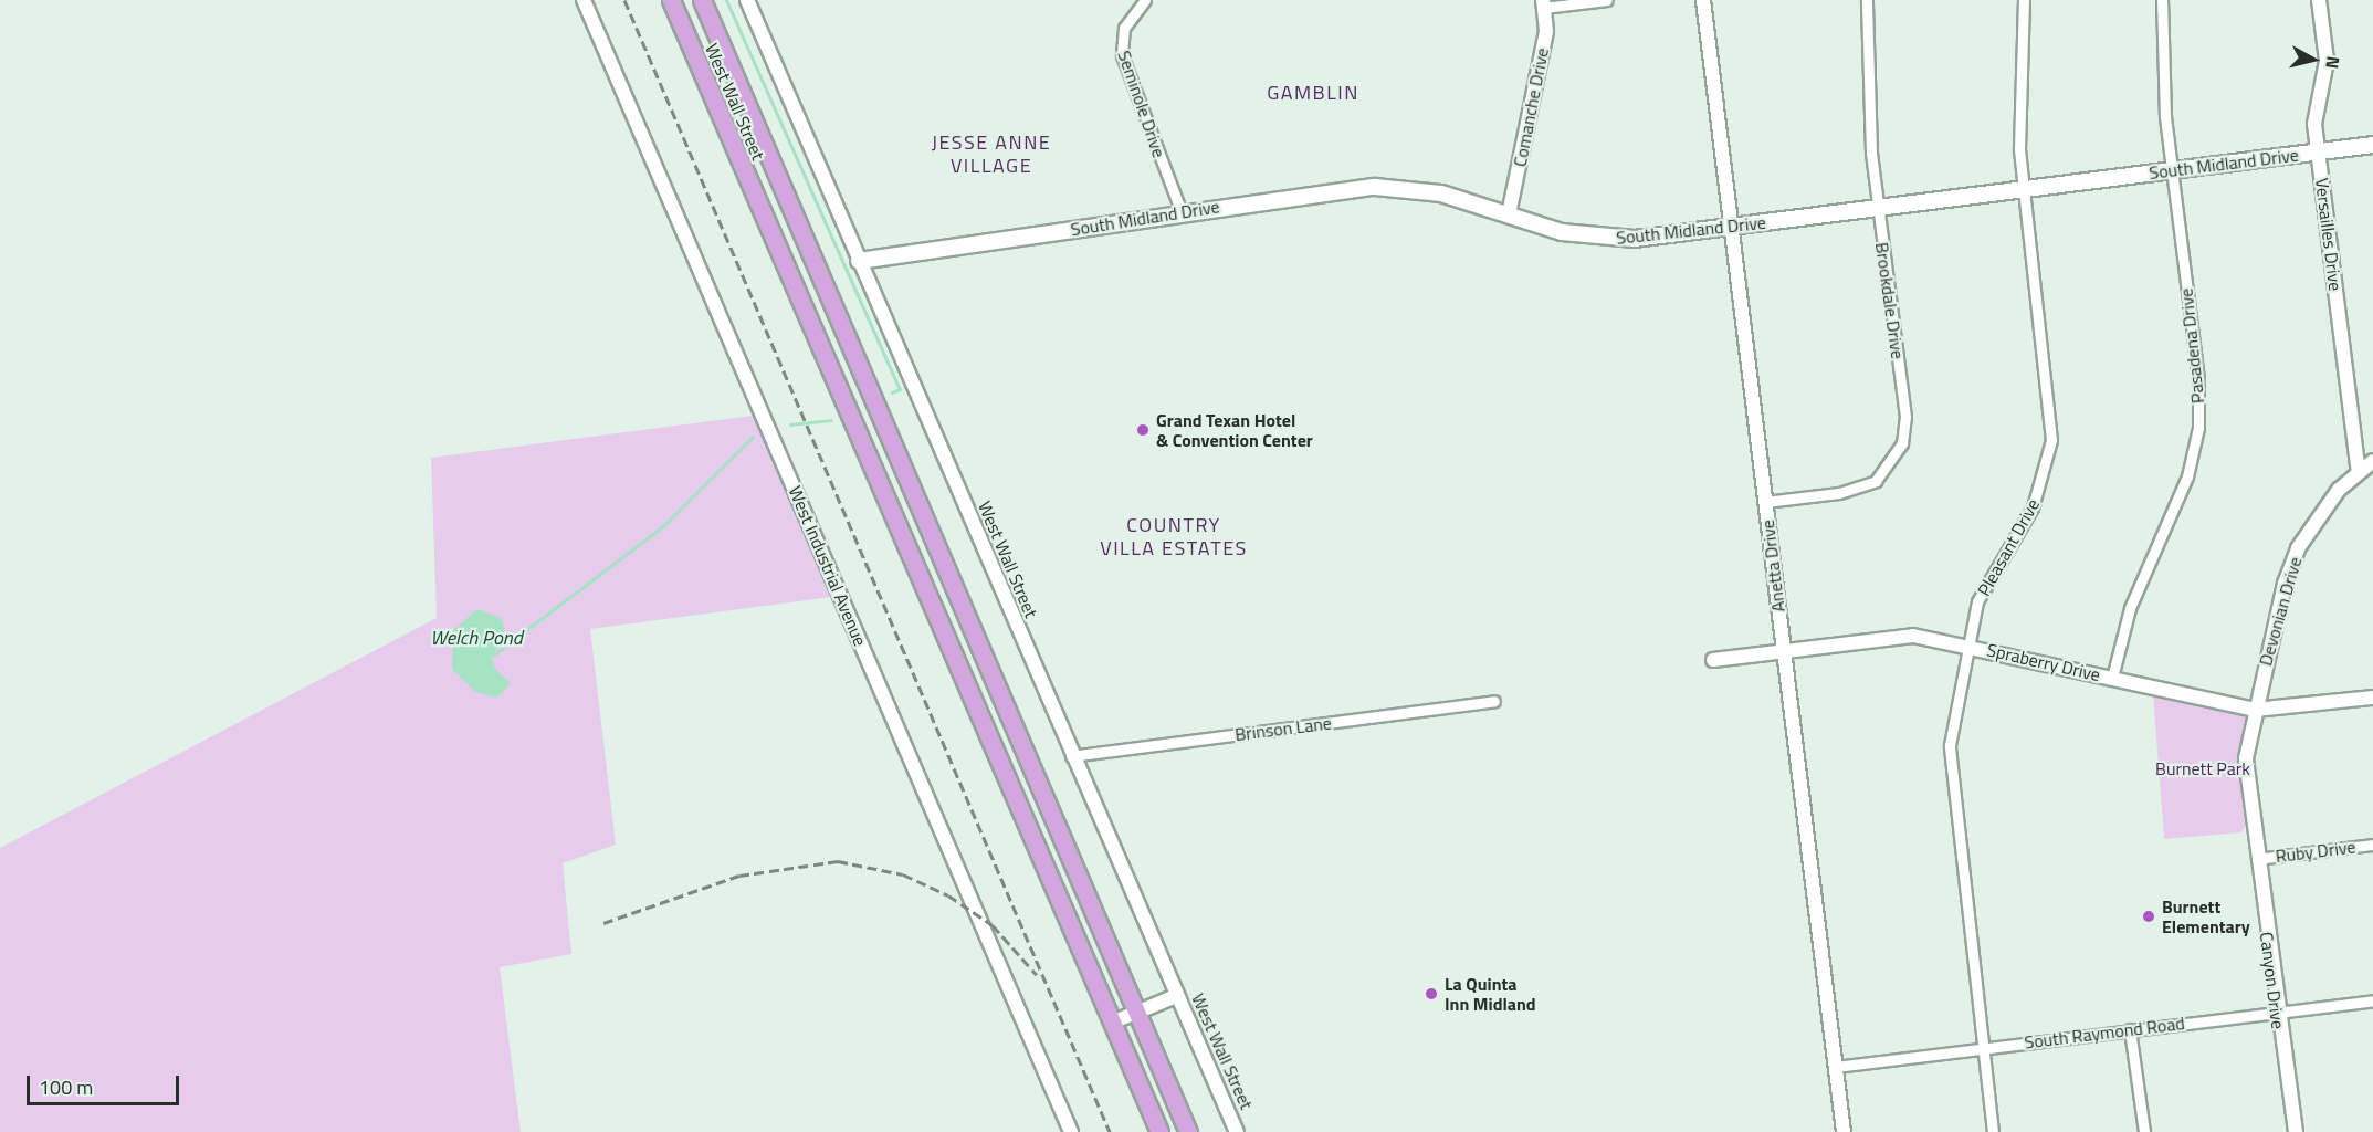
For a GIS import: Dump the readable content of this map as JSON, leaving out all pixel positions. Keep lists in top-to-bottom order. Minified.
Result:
{"streets":{"main road":["West Wall Street","South Midland Drive"],"street":["Seminole Drive","Comanche Drive","Versailles Drive","Brookdale Drive","Pasadena Drive","Pleasant Drive","West Industrial Avenue","Anetta Drive","Devonian Drive","Spraberry Drive","Brinson Lane","Ruby Drive","Canyon Drive","South Raymond Road"]},"crossings":[["West Wall Street","South Midland Drive"],["West Wall Street","Brinson Lane"],["Seminole Drive","South Midland Drive"],["Comanche Drive","South Midland Drive"],["South Midland Drive","Versailles Drive"],["South Midland Drive","Brookdale Drive"],["South Midland Drive","Pasadena Drive"],["South Midland Drive","Pleasant Drive"],["South Midland Drive","Anetta Drive"],["Versailles Drive","Devonian Drive"],["Brookdale Drive","Anetta Drive"],["Pasadena Drive","Spraberry Drive"],["Pleasant Drive","Spraberry Drive"],["Pleasant Drive","South Raymond Road"],["Anetta Drive","Spraberry Drive"],["Anetta Drive","South Raymond Road"],["Devonian Drive","Spraberry Drive"],["Devonian Drive","Canyon Drive"],["Spraberry Drive","Canyon Drive"],["Ruby Drive","Canyon Drive"],["Canyon Drive","South Raymond Road"]],"districts":["GAMBLIN","JESSE ANNE VILLAGE","COUNTRY VILLA ESTATES"],"water":["Welch Pond"],"parks":["Burnett Park"],"places":["Grand Texan Hotel & Convention Center","Burnett Elementary","La Quinta Inn Midland"],"scale_bar":"100 m","north":"right"}
